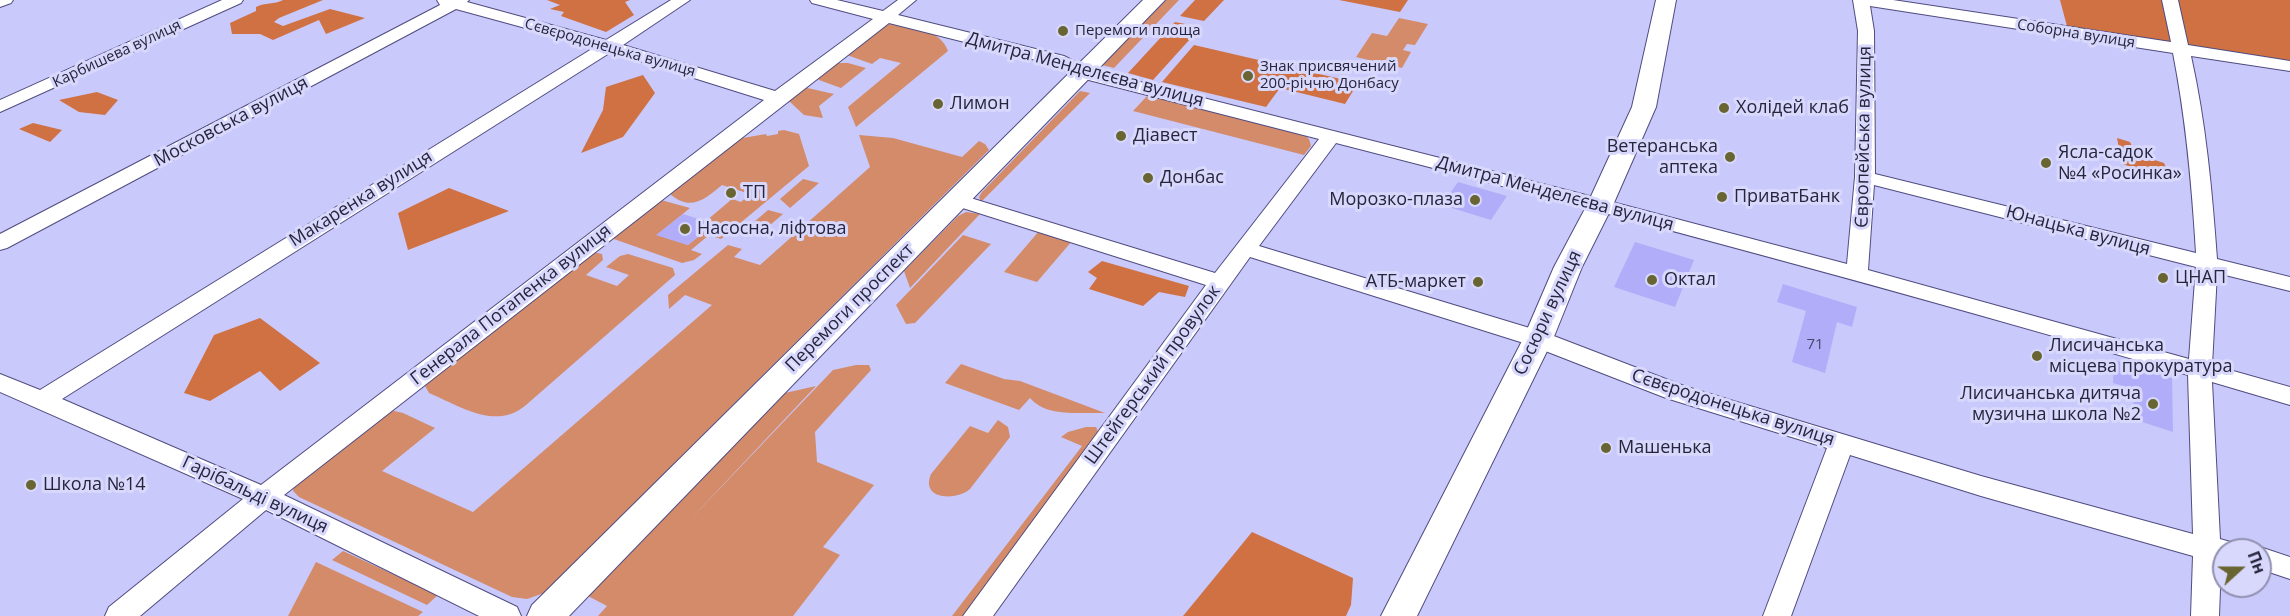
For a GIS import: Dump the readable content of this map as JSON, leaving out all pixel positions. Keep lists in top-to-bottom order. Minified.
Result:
{"streets":{"main road":["Перемоги проспект","Сосюри вулиця"],"street":["Соборна вулиця","Сєвєродонецька вулиця","Карбишева вулиця","Дмитра Менделєєва вулиця","Московська вулиця","Європейська вулиця","Макаренка вулиця","Юнацька вулиця","Генерала Потапенка вулиця","Штейгерський провулок","Гарібальді вулиця"]},"crossings":[["Соборна вулиця","Європейська вулиця"],["Сєвєродонецька вулиця","Московська вулиця"],["Сєвєродонецька вулиця","Макаренка вулиця"],["Сєвєродонецька вулиця","Генерала Потапенка вулиця"],["Сєвєродонецька вулиця","Сосюри вулиця"],["Сєвєродонецька вулиця","Штейгерський провулок"],["Дмитра Менделєєва вулиця","Європейська вулиця"],["Дмитра Менделєєва вулиця","Генерала Потапенка вулиця"],["Дмитра Менделєєва вулиця","Перемоги проспект"],["Дмитра Менделєєва вулиця","Сосюри вулиця"],["Дмитра Менделєєва вулиця","Штейгерський провулок"],["Європейська вулиця","Юнацька вулиця"],["Макаренка вулиця","Гарібальді вулиця"],["Генерала Потапенка вулиця","Гарібальді вулиця"]],"places":["Перемоги площа","Знак присвячений 200-річчю Донбасу","Лимон","Холідей клаб","Діавест","Ветеранська аптека","Ясла-садок №4 «Росинка»","Донбас","ТП","ПриватБанк","Морозко-плаза","Насосна, ліфтова","ЦНАП","Октал","АТБ-маркет","Лисичанська місцева прокуратура","Лисичанська дитяча музична школа №2","Машенька","Школа №14"],"house_numbers":["71"],"north":"right"}
